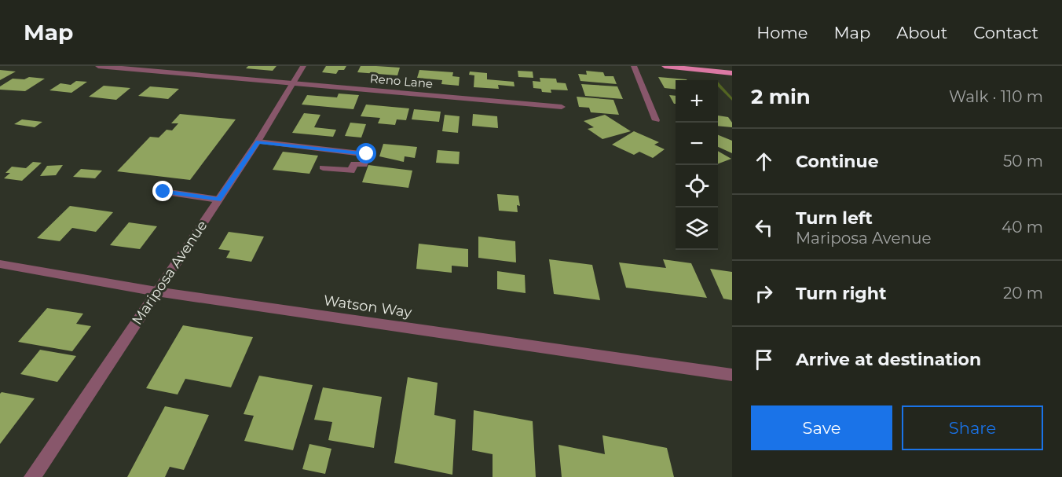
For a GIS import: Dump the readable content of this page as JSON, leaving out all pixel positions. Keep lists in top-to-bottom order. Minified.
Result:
{"streets":{"street":["Reno Lane","Mariposa Avenue","Watson Way"]},"crossings":[["Reno Lane","Mariposa Avenue"],["Mariposa Avenue","Watson Way"]],"page":{"header":"Map","nav":["Home","Map","About","Contact"],"heading":["2 min","Walk · 110 m"],"map_buttons":["+","−"],"list":[["Continue","50 m"],["Turn left","Mariposa Avenue","40 m"],["Turn right","20 m"],"Arrive at destination"],"buttons":["Save","Share"]}}
